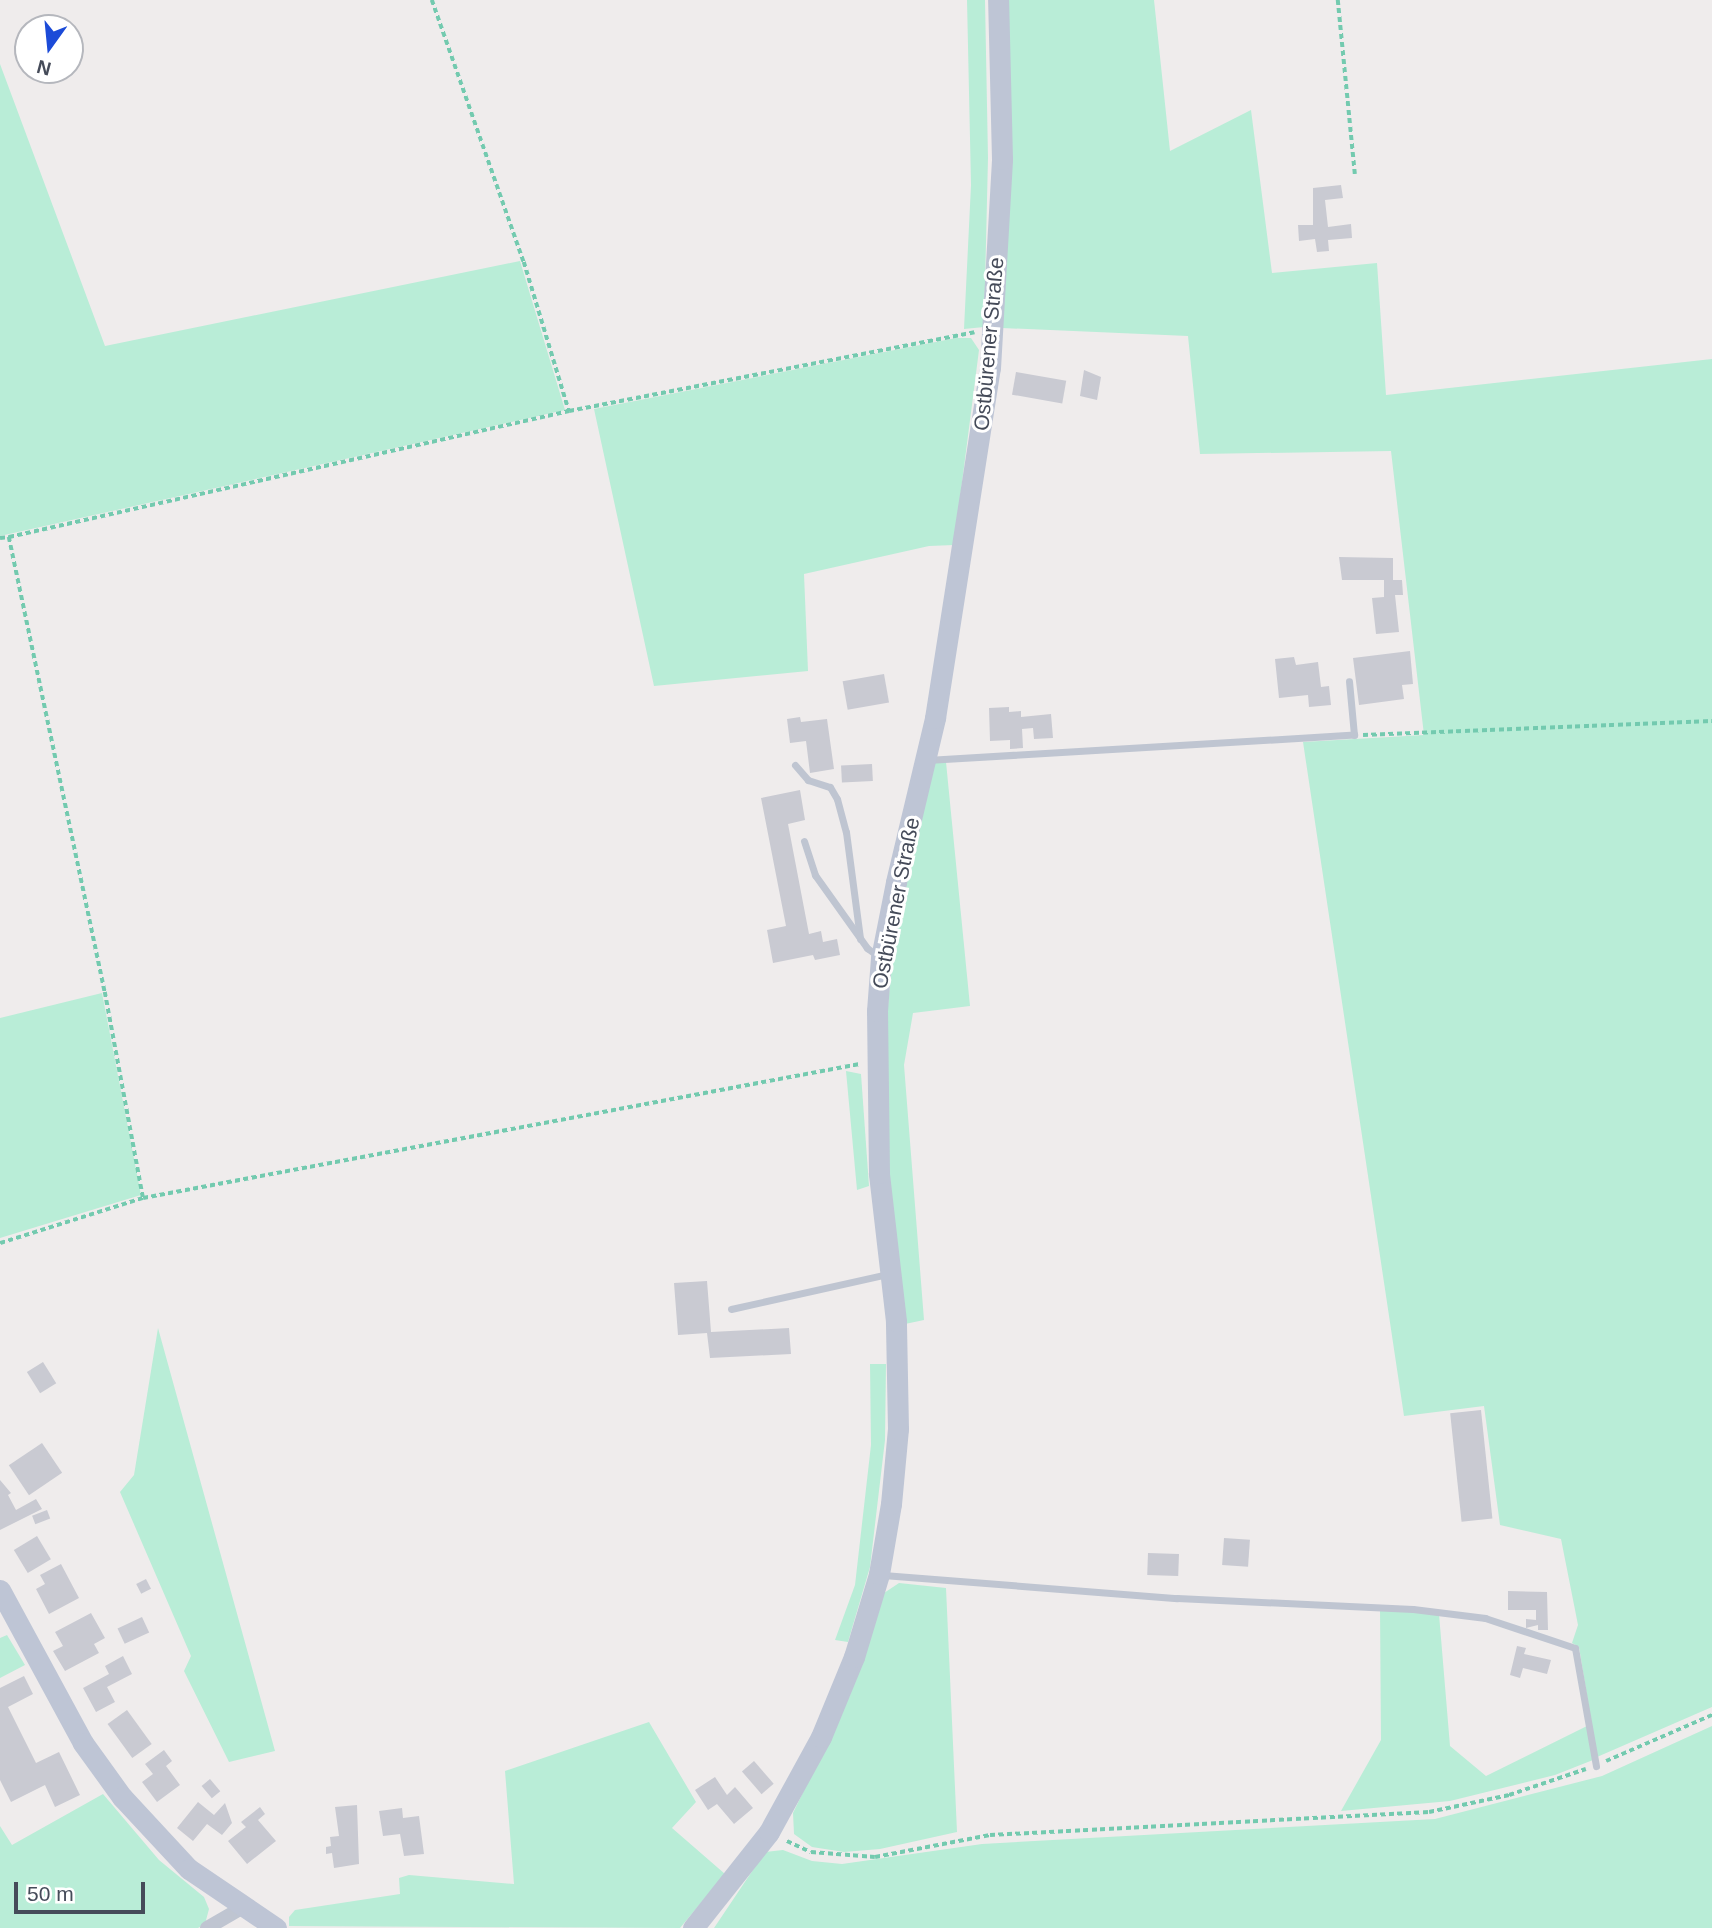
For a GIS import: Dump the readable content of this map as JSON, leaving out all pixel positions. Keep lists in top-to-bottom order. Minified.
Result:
{"streets":{"street":["Ostbürener Straße"]},"scale_bar":"50 m","north":"bottom"}
